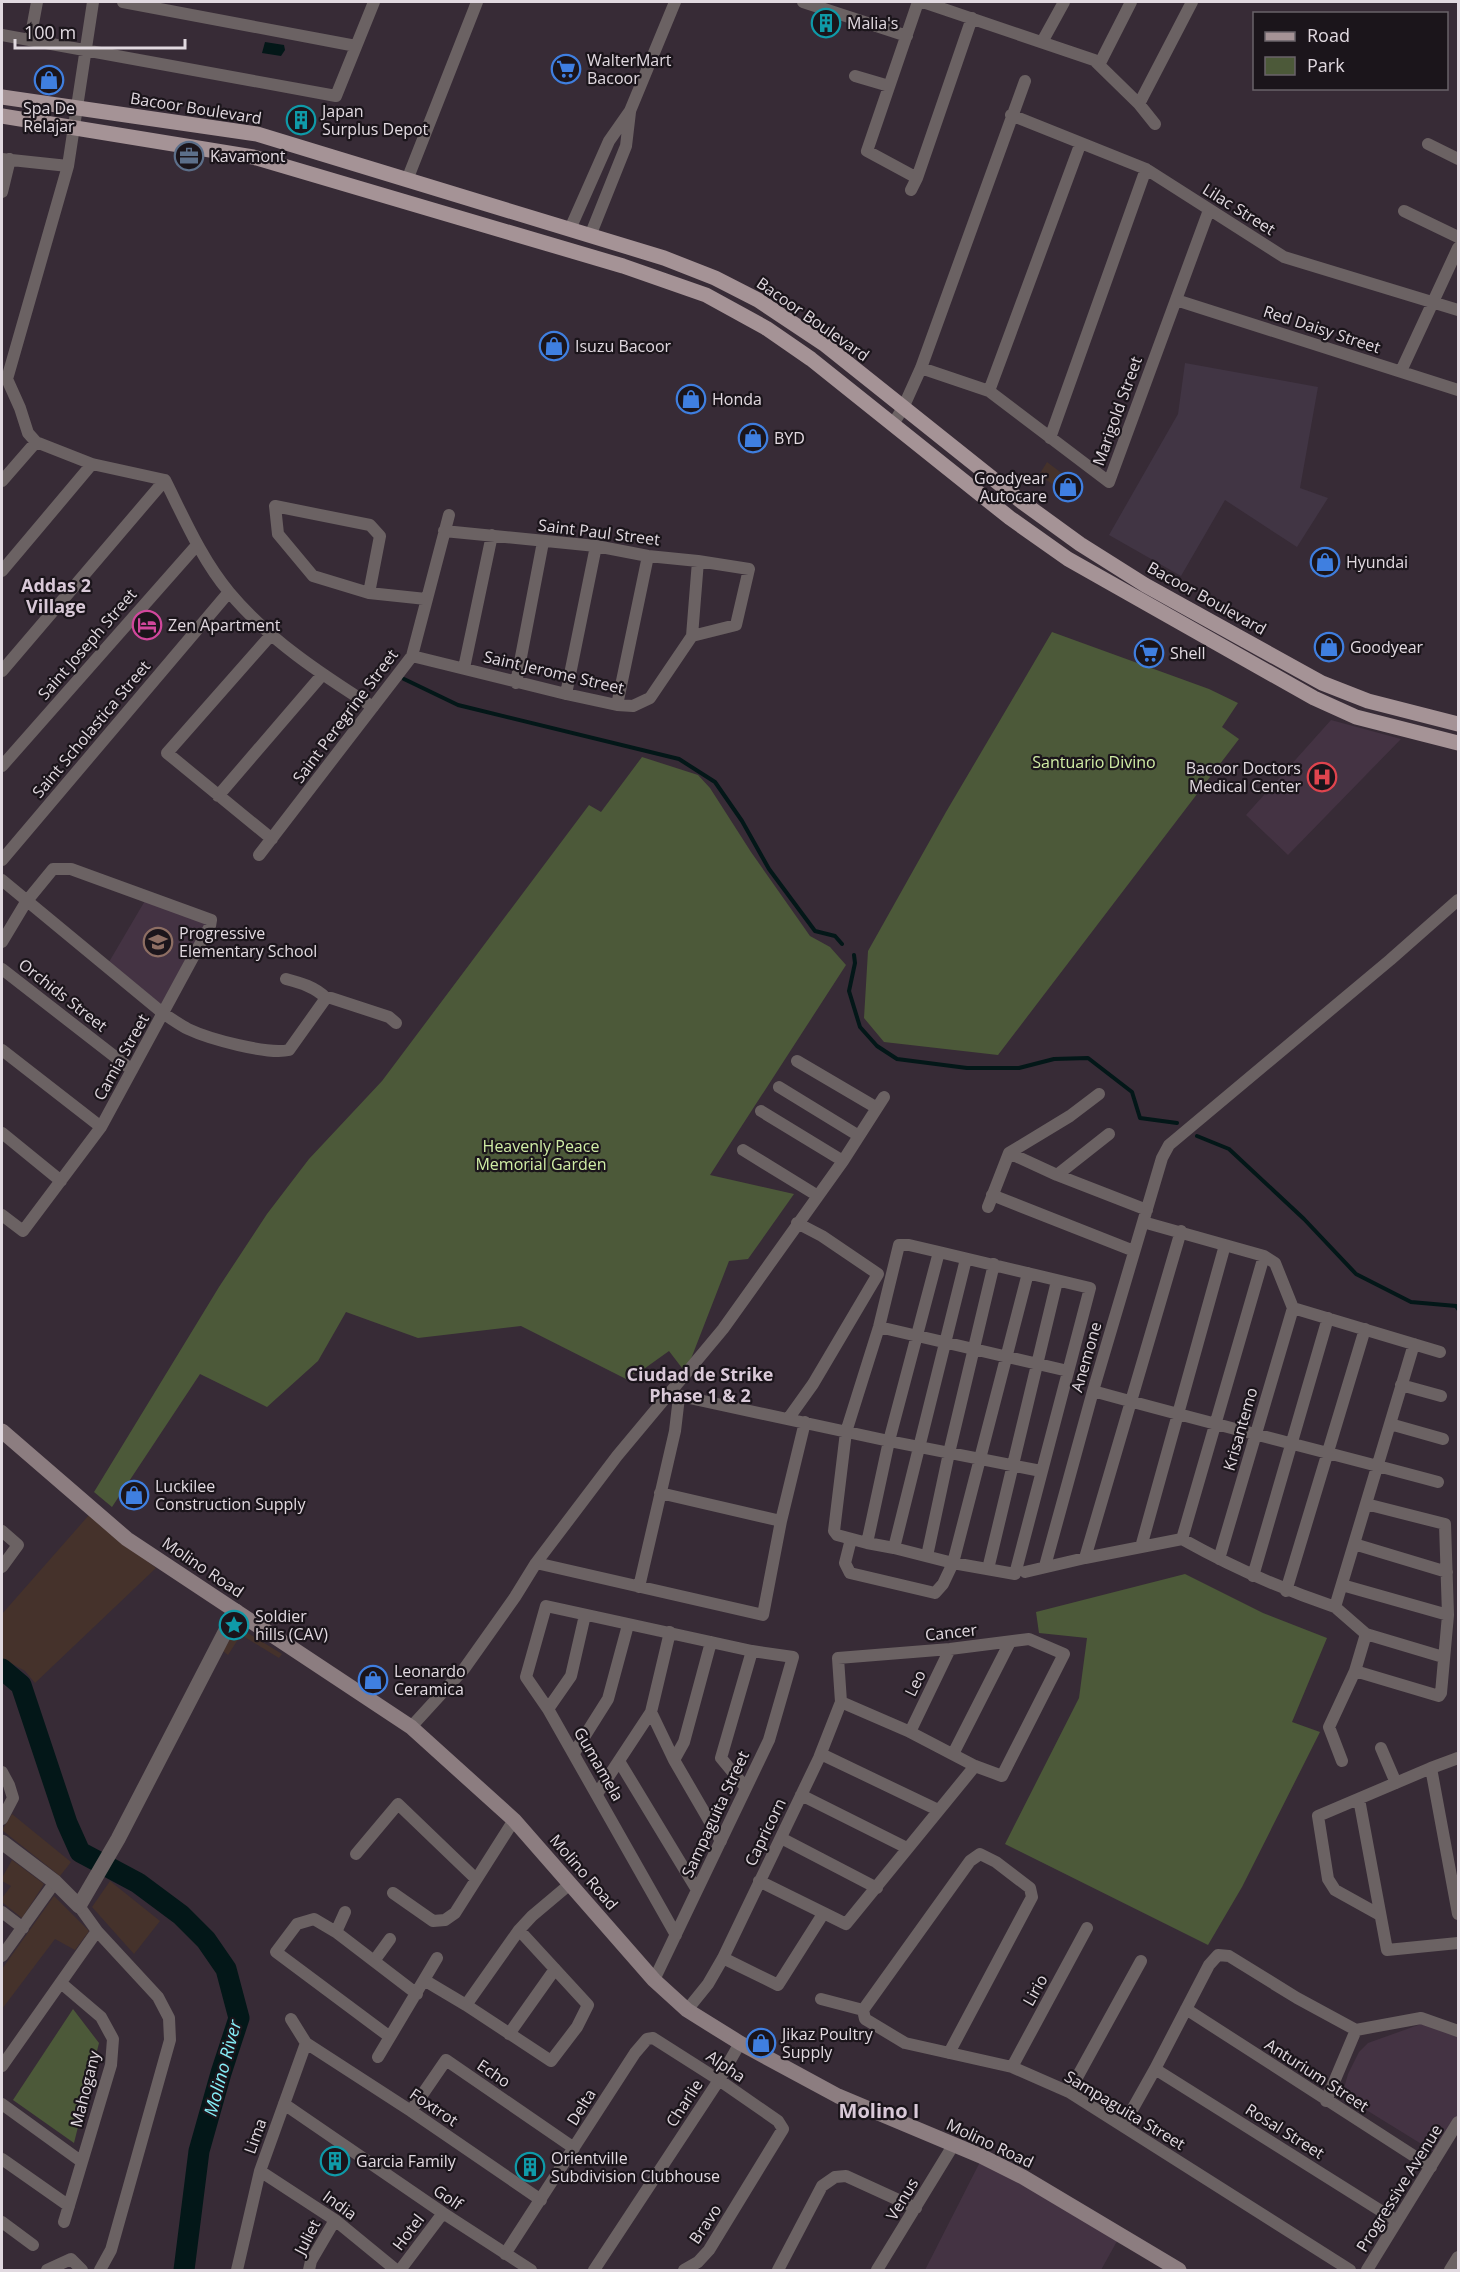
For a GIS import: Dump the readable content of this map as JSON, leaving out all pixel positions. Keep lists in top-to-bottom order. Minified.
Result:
{"streets":{"main road":["Bacoor Boulevard","Molino Road"],"street":["Lilac Street","Red Daisy Street","Marigold Street","Saint Paul Street","Saint Joseph Street","Saint Jerome Street","Saint Peregrine Street","Saint Scholastica Street","Orchids Street","Camia Street","Anemone","Krisantemo","Cancer","Leo","Gumamela","Sampaguita Street","Capricorn","Lirio","Alpha","Echo","Anturium Street","Mahogany","Charlie","Foxtrot","Delta","Rosal Street","Lima","Progressive Avenue","Golf","Venus","India","Bravo","Hotel","Juliet"]},"crossings":[["Lilac Street","Marigold Street"],["Red Daisy Street","Marigold Street"],["Saint Paul Street","Saint Jerome Street"],["Saint Paul Street","Saint Peregrine Street"],["Saint Jerome Street","Saint Peregrine Street"],["Orchids Street","Camia Street"],["Molino Road","Sampaguita Street"],["Molino Road","Capricorn"],["Molino Road","Charlie"],["Molino Road","Venus"],["Cancer","Leo"],["Cancer","Capricorn"],["Gumamela","Sampaguita Street"],["Sampaguita Street","Lirio"],["Alpha","Charlie"],["Alpha","Delta"],["Alpha","Bravo"],["Echo","Foxtrot"],["Echo","Delta"],["Anturium Street","Progressive Avenue"],["Foxtrot","Delta"],["Foxtrot","Lima"],["Delta","Golf"],["Rosal Street","Progressive Avenue"],["Lima","Golf"],["Lima","India"],["Golf","Hotel"],["India","Hotel"],["India","Juliet"]],"districts":["Addas 2 Village","Ciudad de Strike Phase 1 & 2","Molino I"],"water":["Molino River"],"parks":["Santuario Divino","Heavenly Peace Memorial Garden"],"places":{"building":["Malia's","Japan Surplus Depot","Garcia Family","Orientville Subdivision Clubhouse"],"supermarket":["WalterMart Bacoor","Shell"],"shop":["Spa De Relajar","Isuzu Bacoor","Honda","BYD","Goodyear Autocare","Hyundai","Goodyear","Luckilee Construction Supply","Leonardo Ceramica","Jikaz Poultry Supply"],"office":["Kavamont"],"hotel":["Zen Apartment"],"hospital":["Bacoor Doctors Medical Center"],"school or university":["Progressive Elementary School"],"place":["Soldier hills (CAV)"]},"legend":["Road","Park"],"scale_bar":"100 m"}
